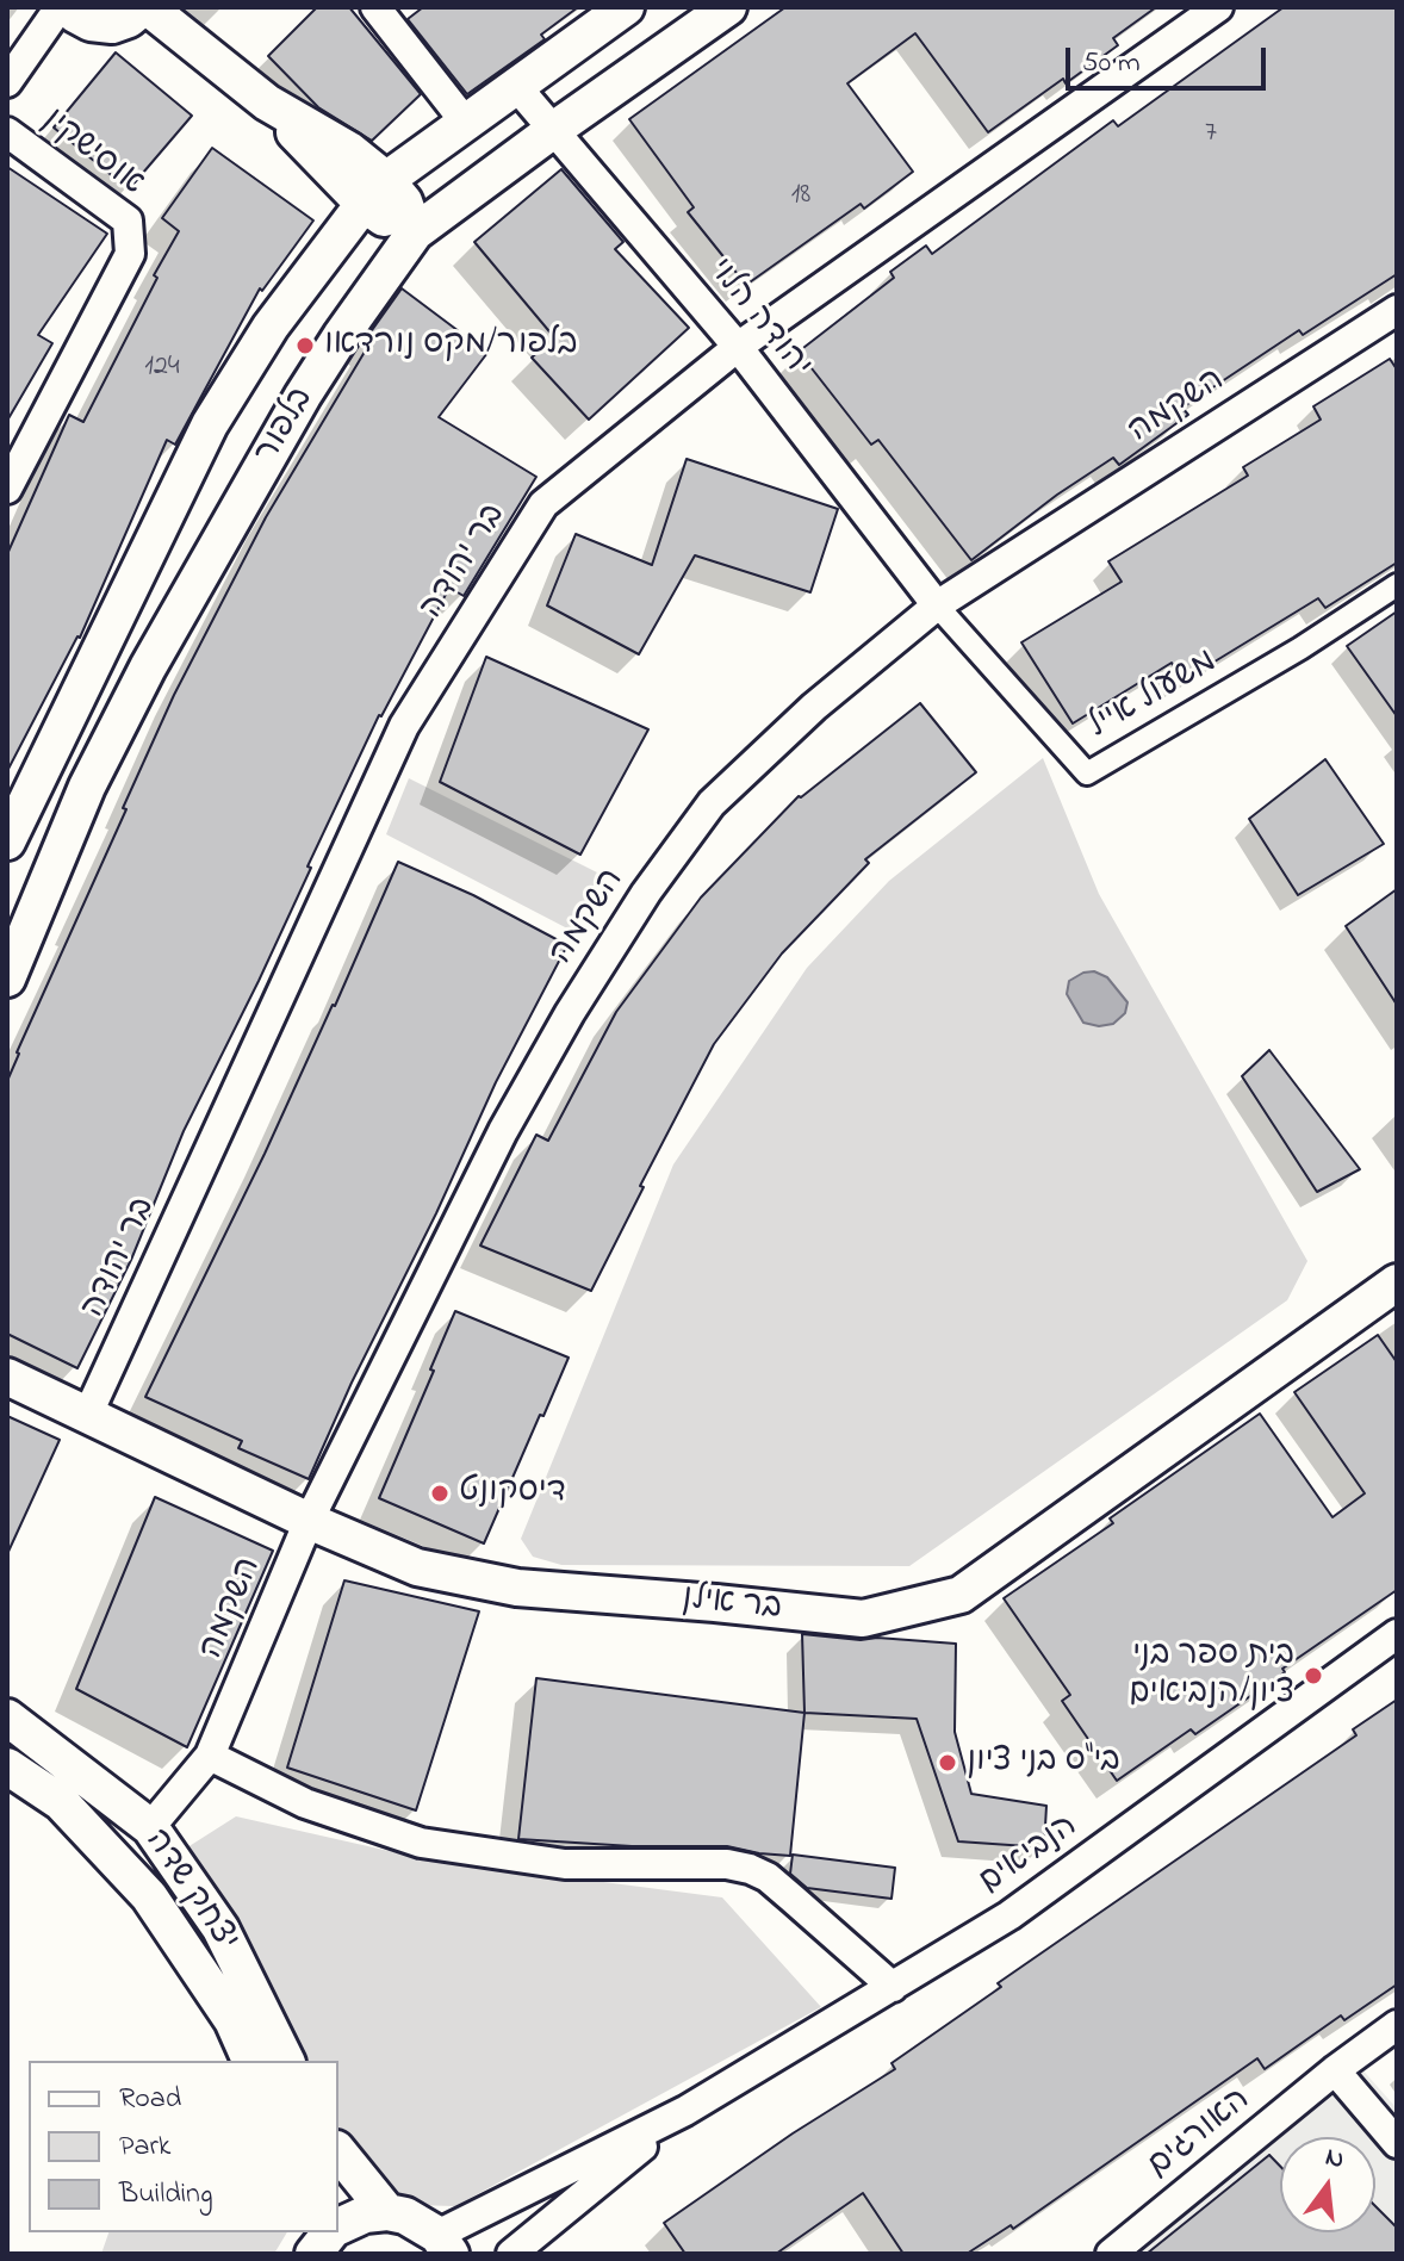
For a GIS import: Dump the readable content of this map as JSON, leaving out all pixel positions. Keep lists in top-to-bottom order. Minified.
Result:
{"streets":{"street":["אוסישקין","יהודה הלוי","השקמה","בלפור","בר יהודה","משעול אייל","בר אילן","הנביאים","יצחק שדה","האורגים"]},"crossings":[["יהודה הלוי","השקמה"],["יהודה הלוי","בלפור"],["יהודה הלוי","בר יהודה"],["יהודה הלוי","משעול אייל"],["השקמה","משעול אייל"],["השקמה","בר אילן"],["השקמה","יצחק שדה"],["בר יהודה","בר אילן"]],"places":["בלפור/מקס נורדאו","דיסקונט","בית ספר בני ציון/הנביאים","בי\"ס בני ציון"],"house_numbers":["7","18","124"],"legend":["Road","Park","Building"],"scale_bar":"50 m","north":"top"}
